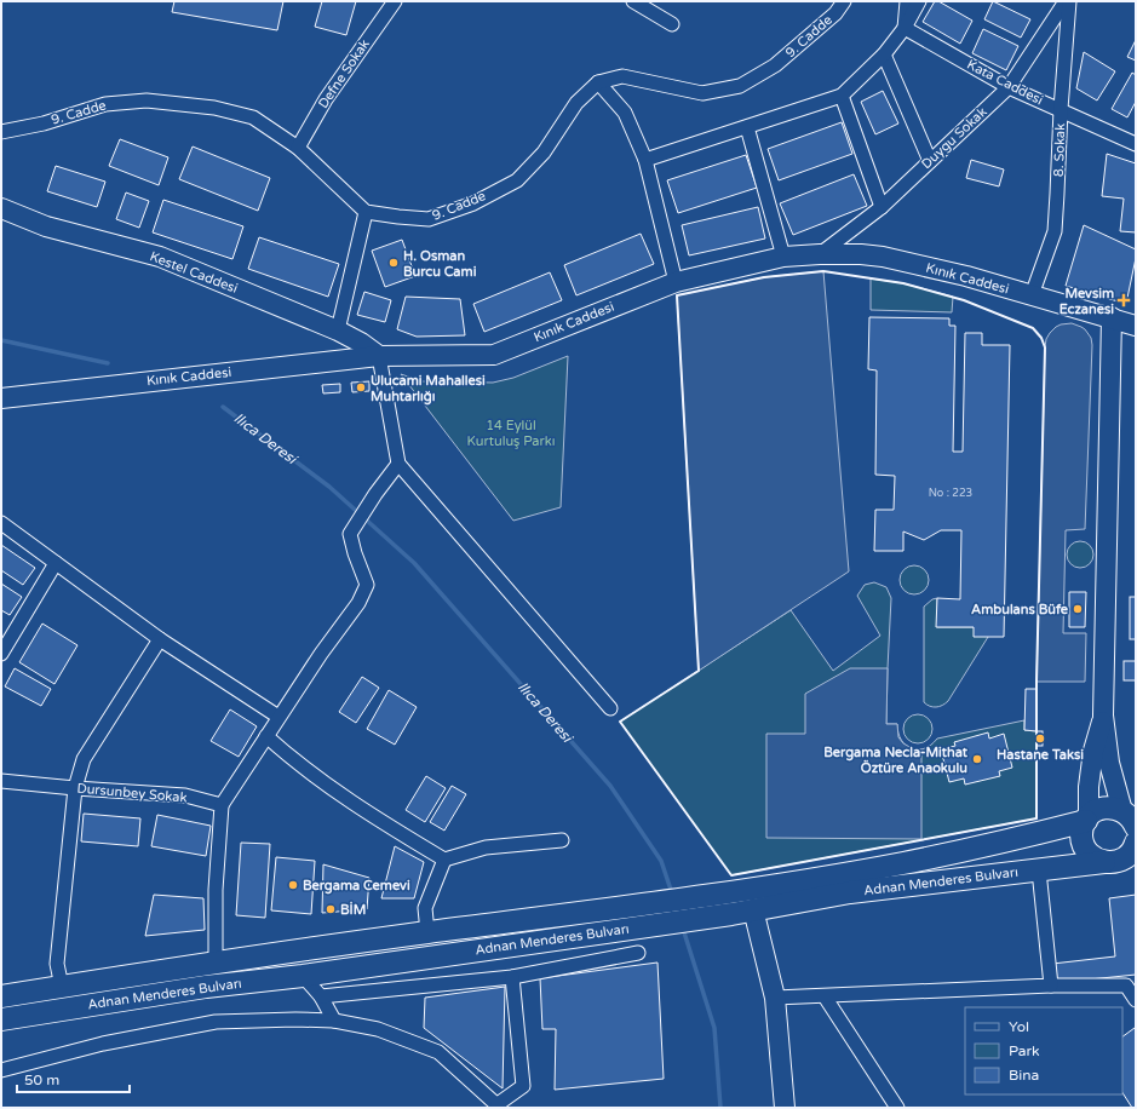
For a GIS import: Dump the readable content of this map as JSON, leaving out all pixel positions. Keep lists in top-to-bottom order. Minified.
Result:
{"streets":{"main road":["Kestel Caddesi","Kınık Caddesi","Adnan Menderes Bulvarı"],"street":["9. Cadde","Defne Sokak","Kata Caddesi","Duygu Sokak","8. Sokak","Dursunbey Sokak"]},"crossings":[["9. Cadde","Defne Sokak"],["Kata Caddesi","Duygu Sokak"],["Kata Caddesi","8. Sokak"],["Duygu Sokak","8. Sokak"],["Duygu Sokak","Kınık Caddesi"],["8. Sokak","Kınık Caddesi"],["Kestel Caddesi","Kınık Caddesi"]],"water":["Ilıca Deresi"],"parks":["14 Eylül Kurtuluş Parkı"],"places":{"other":["H. Osman Burcu Cami","Ulucami Mahallesi Muhtarlığı","Ambulans Büfe","Hastane Taksi","Bergama Necla-Mithat Öztüre Anaokulu","Bergama Cemevi","BİM"],"health":["Mevsim Eczanesi"]},"house_numbers":["No : 223"],"legend":["Yol","Park","Bina"],"scale_bar":"50 m"}
